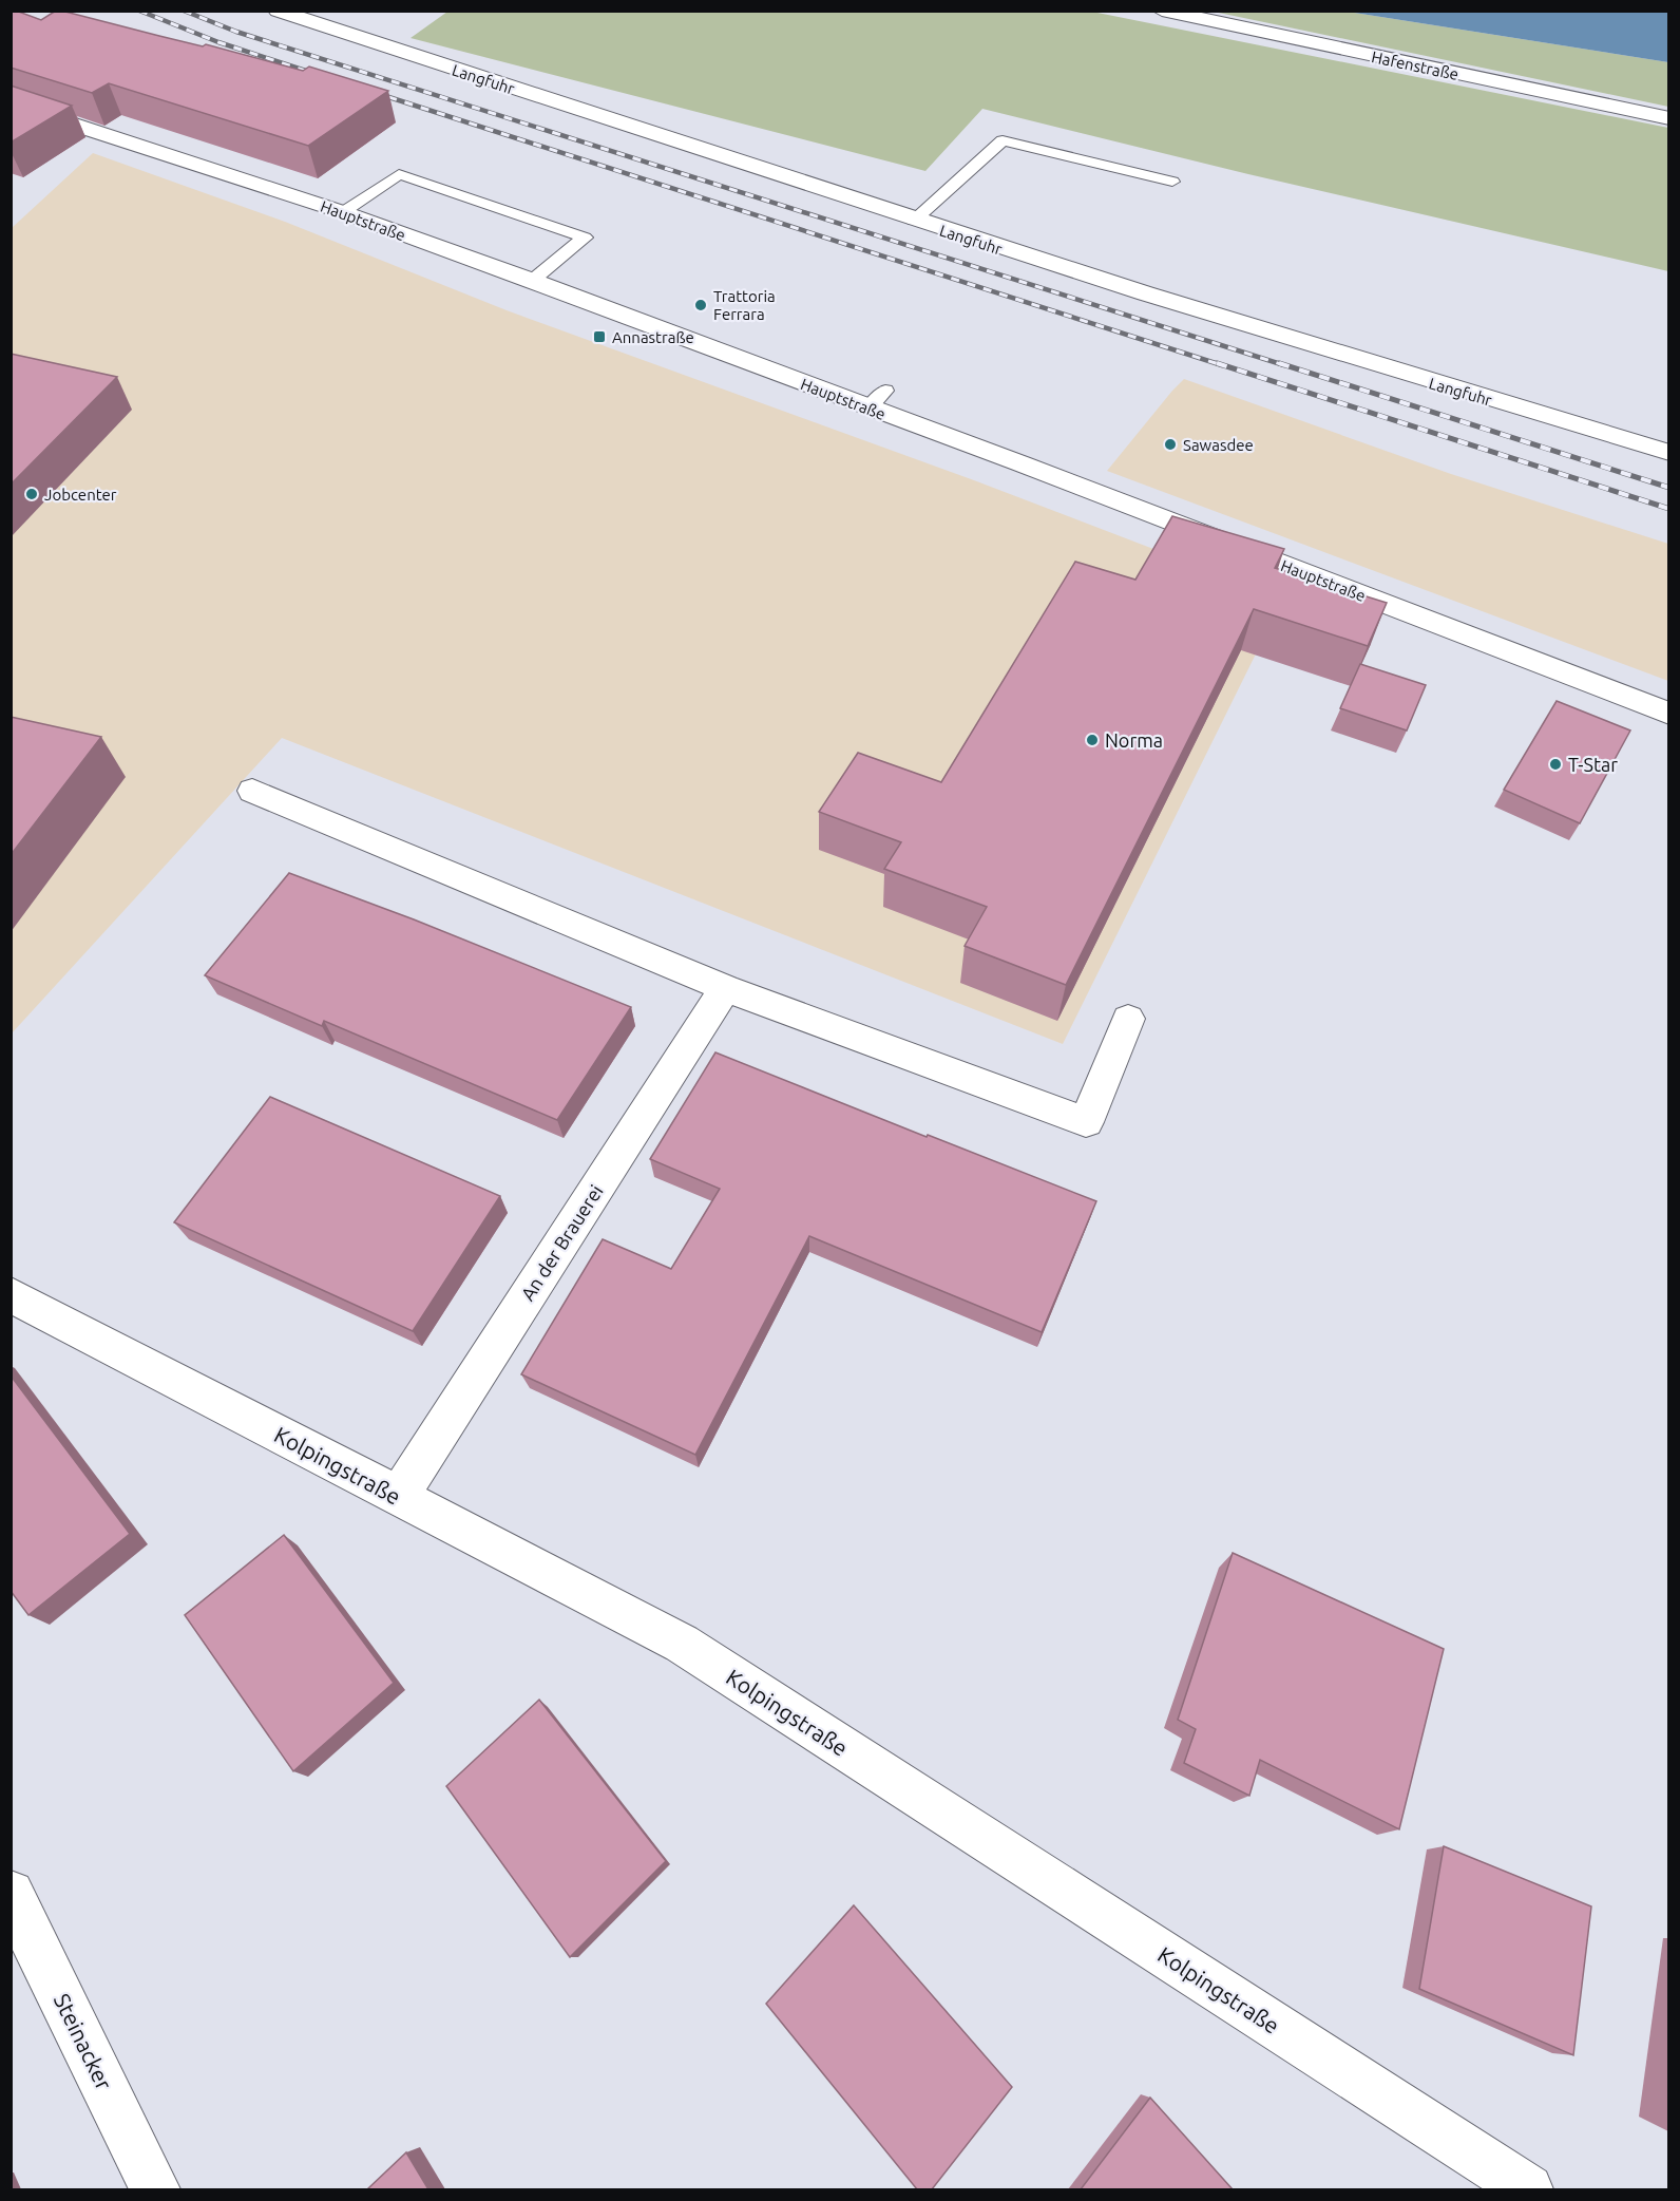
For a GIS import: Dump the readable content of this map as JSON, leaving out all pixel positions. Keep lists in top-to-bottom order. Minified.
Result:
{"streets":{"street":["Hafenstraße","Langfuhr","Hauptstraße","An der Brauerei","Kolpingstraße","Steinacker"]},"crossings":[["An der Brauerei","Kolpingstraße"]],"places":{"other":["Trattoria Ferrara","Sawasdee","Jobcenter","Norma","T-Star"],"transit":["Annastraße"]}}
